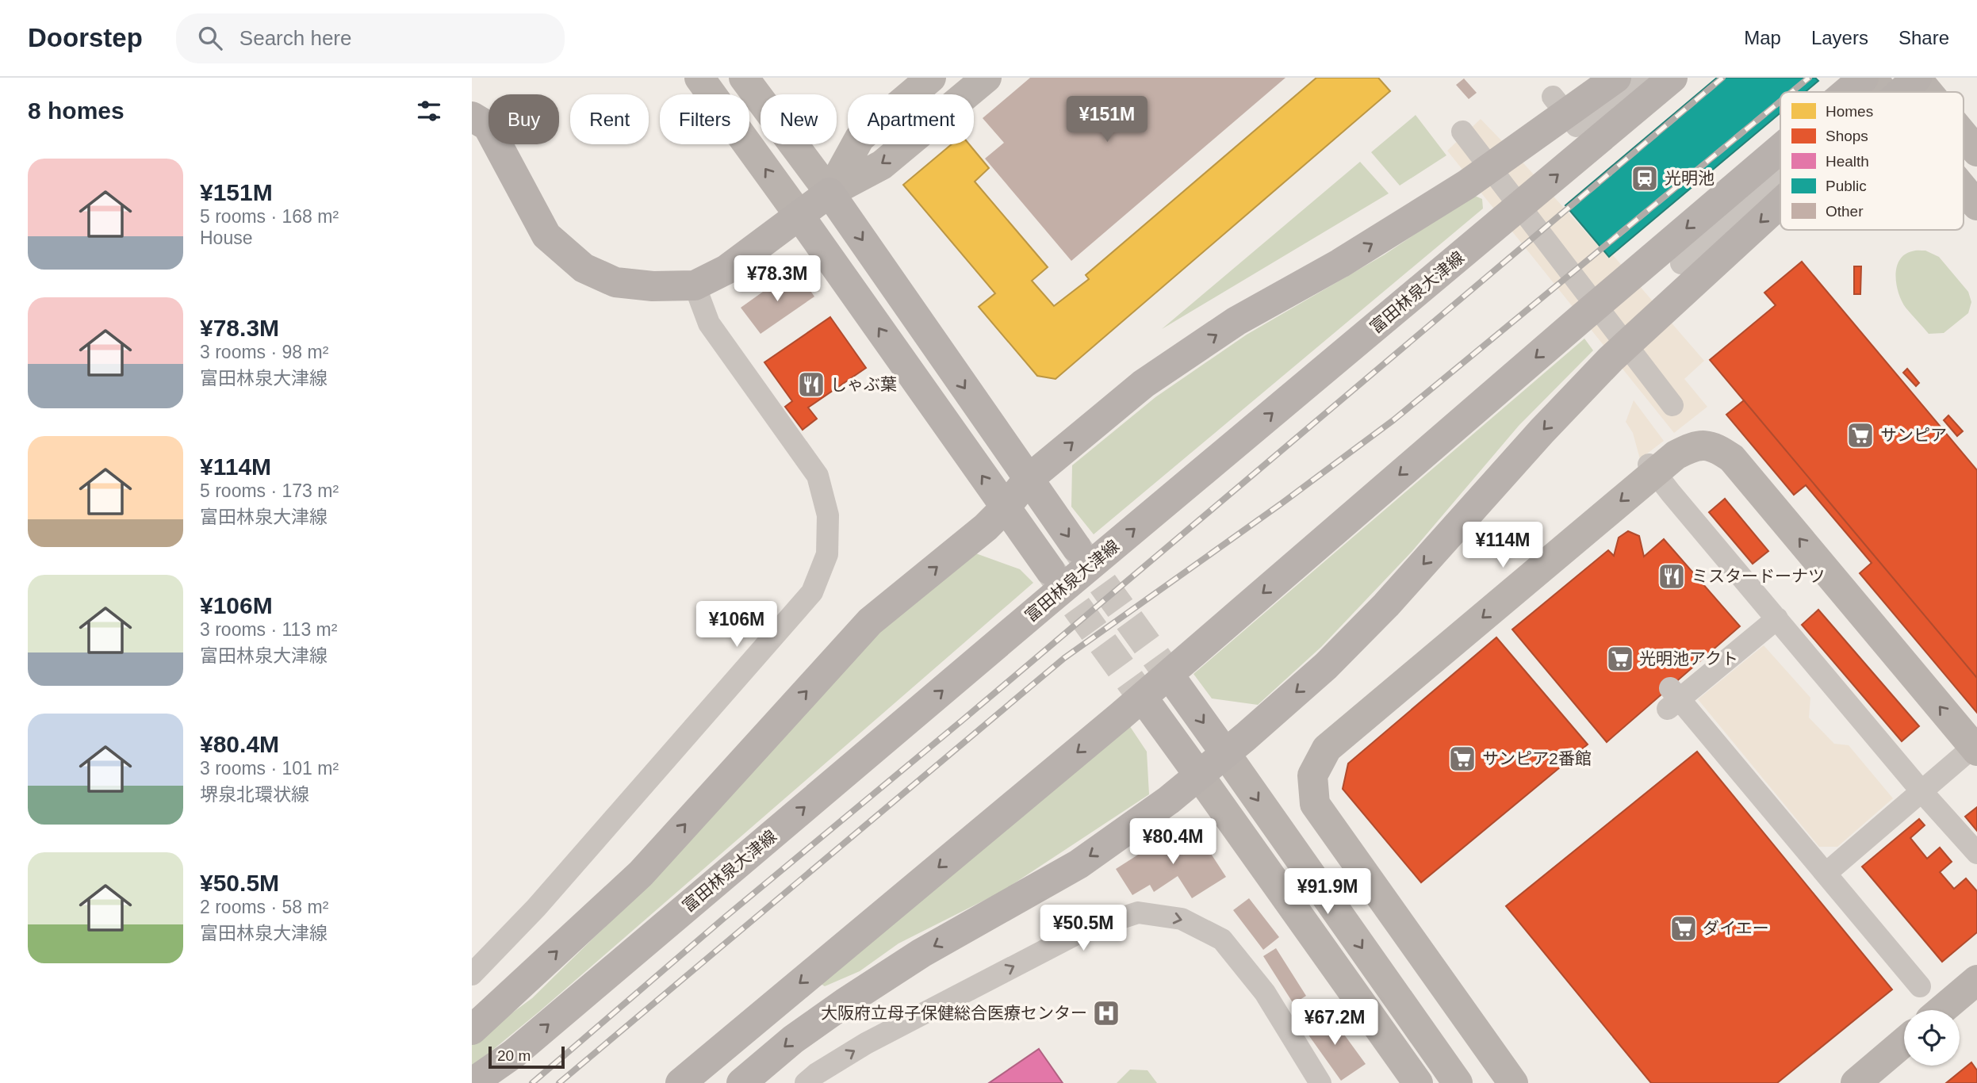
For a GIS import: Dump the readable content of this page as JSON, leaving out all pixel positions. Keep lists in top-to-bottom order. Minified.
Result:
{"streets":{"main road":["富田林泉大津線"]},"places":{"station":["光明池"],"restaurant":["しゃぶ葉","ミスタードーナツ"],"supermarket":["サンピア","光明池アクト","サンピア2番館","ダイエー"],"hospital":["大阪府立母子保健総合医療センター"]},"legend":["Homes","Shops","Health","Public","Other"],"scale_bar":"20 m","page":{"header":"Doorstep","search":"Search here","nav":["Map","Layers","Share"],"heading":"8 homes","chip":["Buy","Rent","Filters","New","Apartment"],"price":["¥151M","¥78.3M","¥114M","¥106M","¥80.4M","¥91.9M","¥50.5M","¥67.2M"],"list":[{"name":"¥151M","note":"5 rooms · 168 m² · House"},{"name":"¥78.3M","note":"3 rooms · 98 m² · 富田林泉大津線"},{"name":"¥114M","note":"5 rooms · 173 m² · 富田林泉大津線"},{"name":"¥106M","note":"3 rooms · 113 m² · 富田林泉大津線"},{"name":"¥80.4M","note":"3 rooms · 101 m² · 堺泉北環状線"},{"name":"¥50.5M","note":"2 rooms · 58 m² · 富田林泉大津線"}],"scale":"20 m"}}
